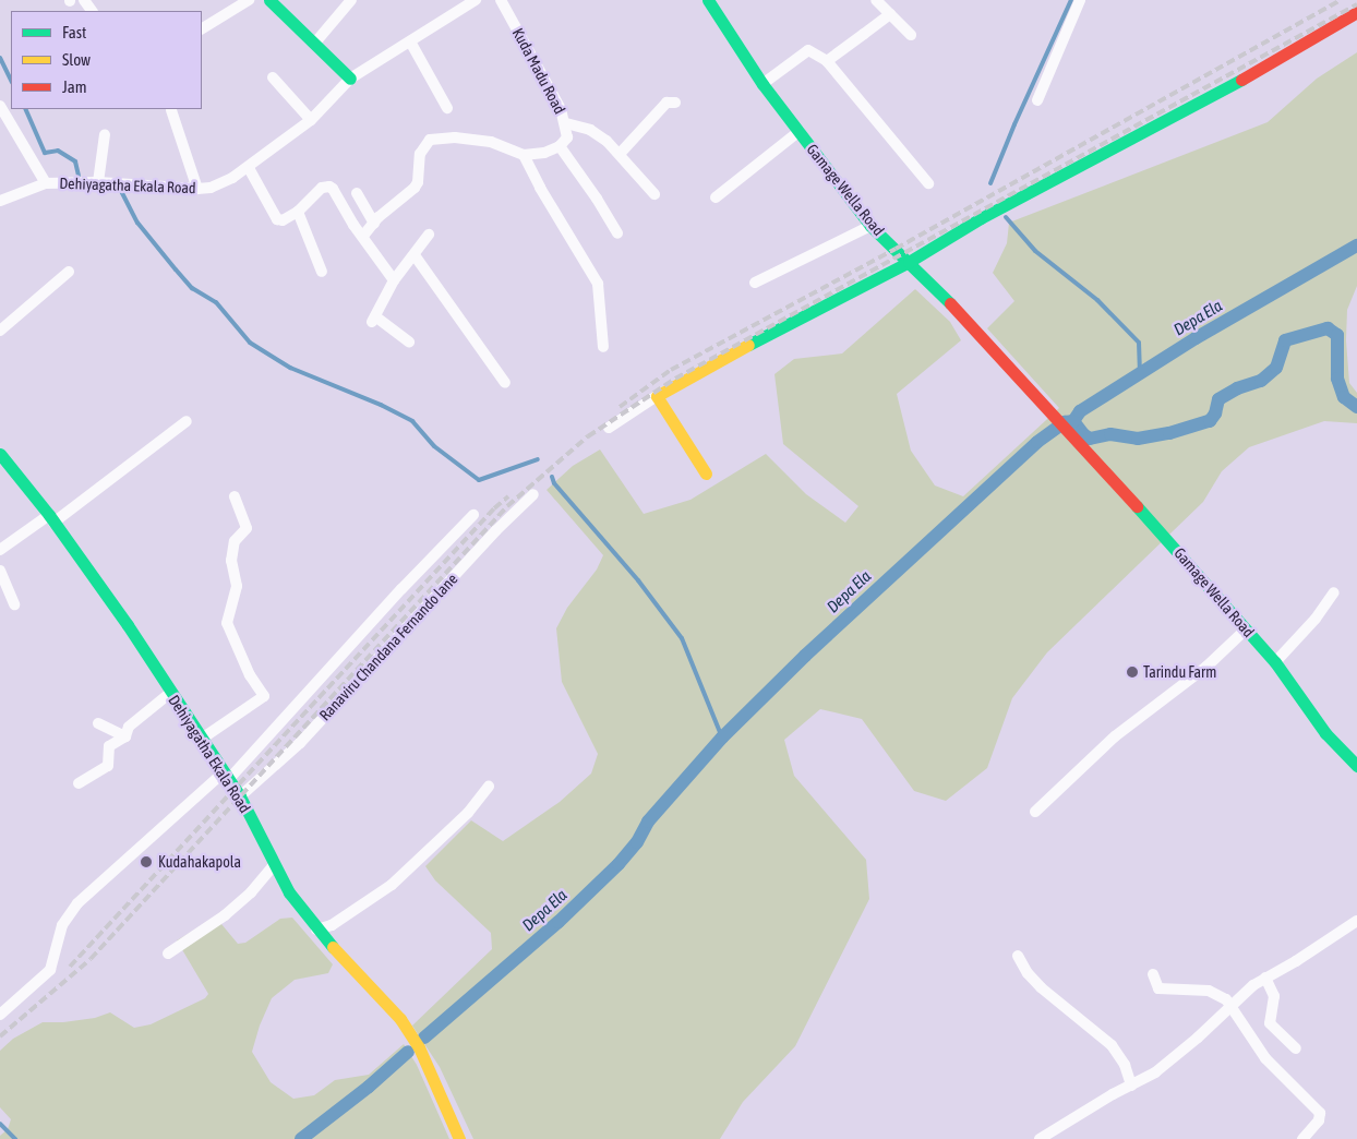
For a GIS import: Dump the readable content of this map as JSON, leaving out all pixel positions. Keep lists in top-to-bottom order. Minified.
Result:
{"streets":{"street":["Kuda Madu Road","Dehiyagatha Ekala Road","Gamage Wella Road","Ranaviru Chandana Fernando lane"]},"crossings":[["Dehiyagatha Ekala Road","Ranaviru Chandana Fernando lane"]],"water":["Depa Ela"],"places":["Tarindu Farm","Kudahakapola"],"legend":["Fast","Slow","Jam"]}
